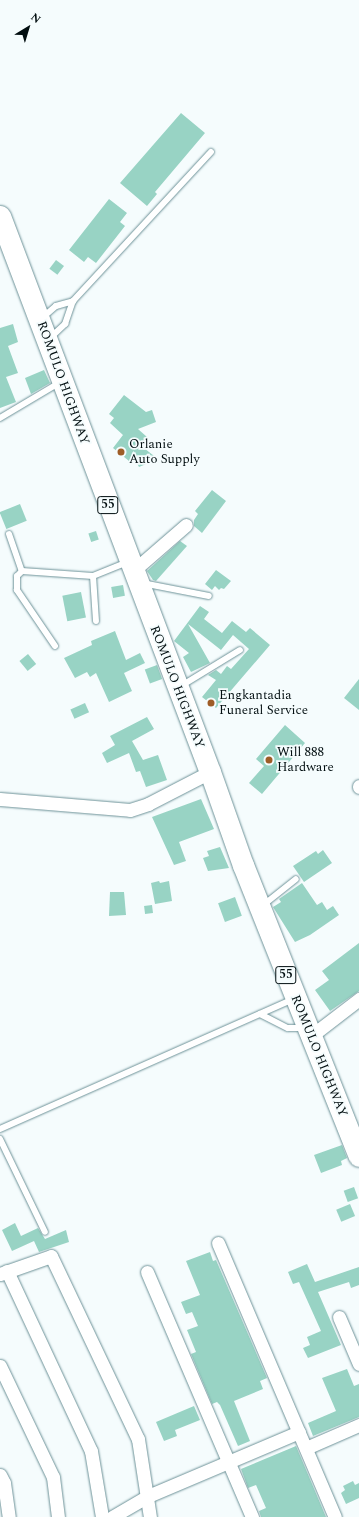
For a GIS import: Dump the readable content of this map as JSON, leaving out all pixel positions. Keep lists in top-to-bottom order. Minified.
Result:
{"streets":{"highway":["ROMULO HIGHWAY","55"]},"places":["Orlanie Auto Supply","Engkantadia Funeral Service","Will 888 Hardware"],"north":"top right"}
